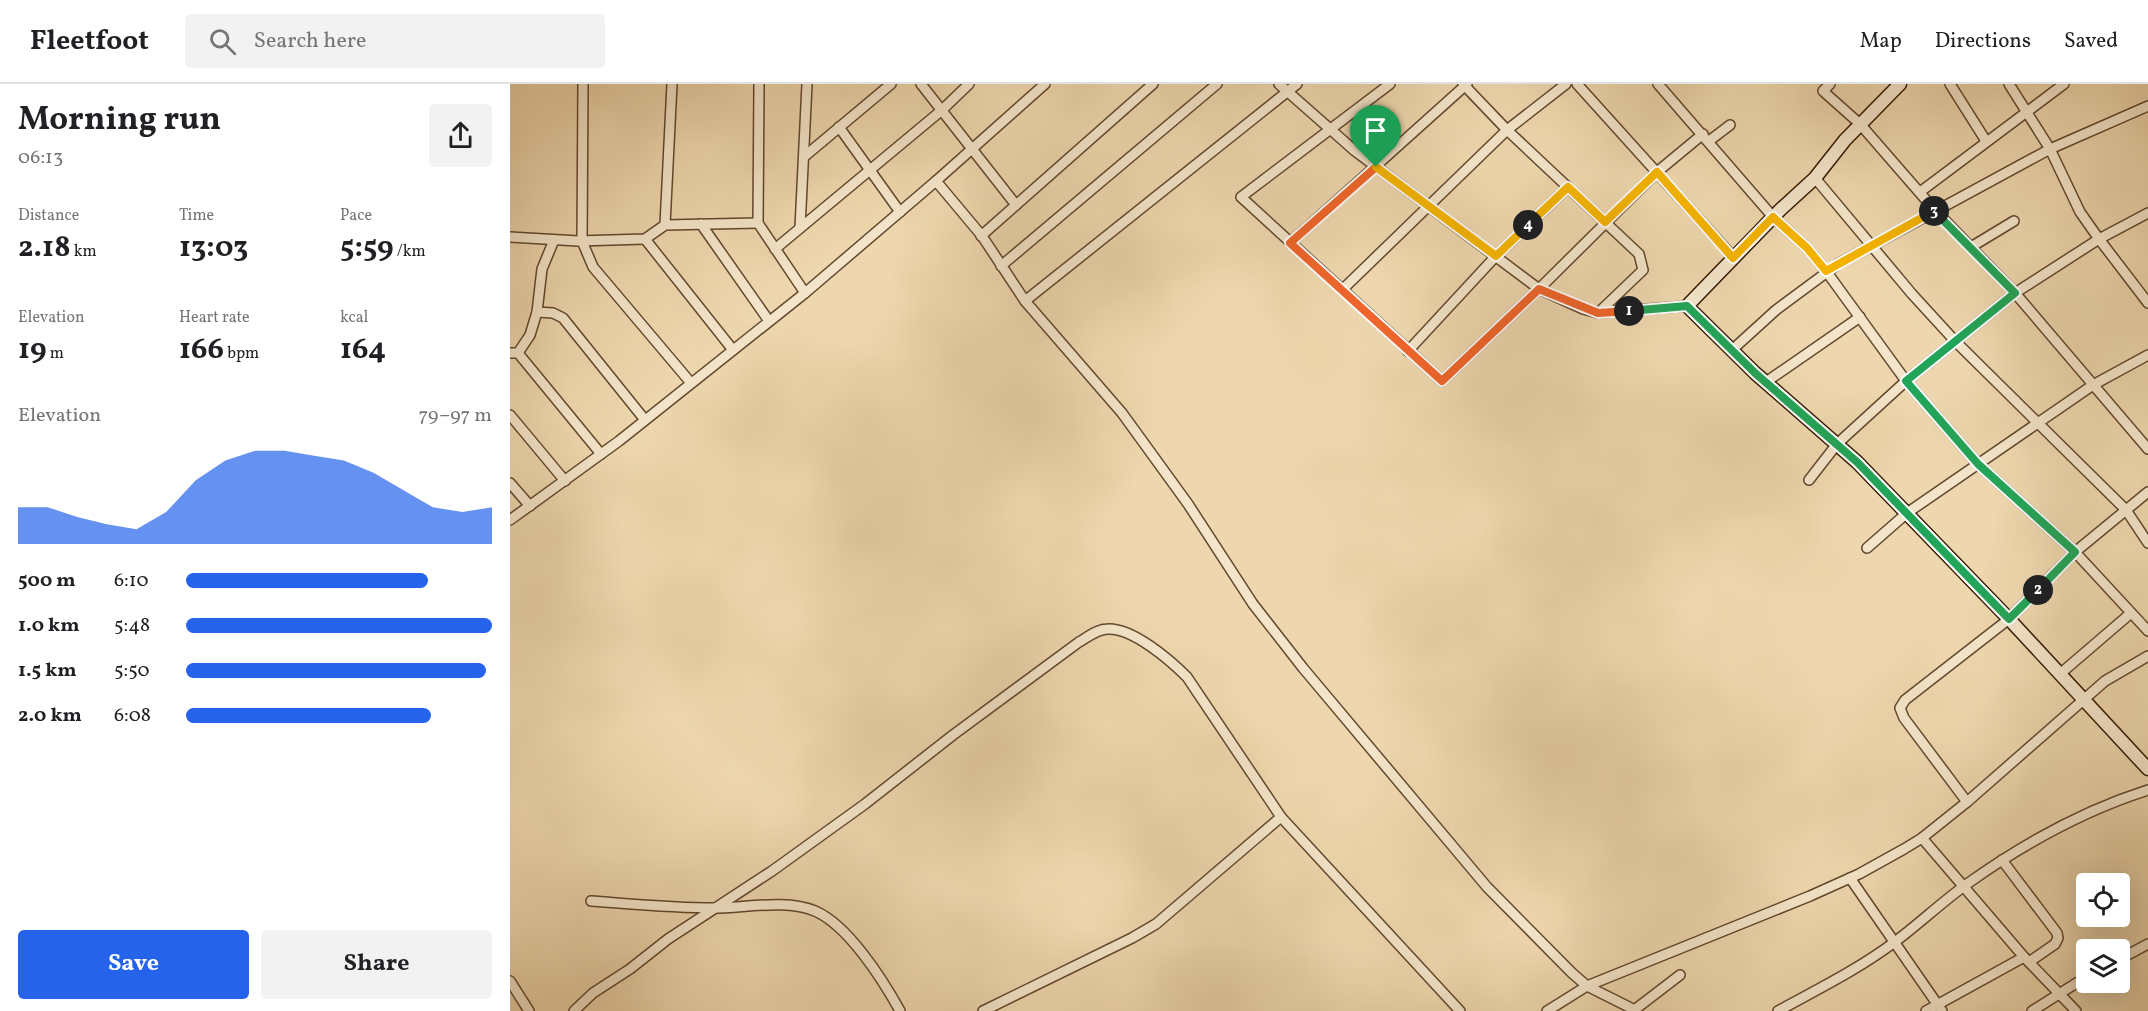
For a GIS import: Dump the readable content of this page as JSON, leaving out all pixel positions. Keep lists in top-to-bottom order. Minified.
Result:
{"page":{"header":"Fleetfoot","search":"Search here","nav":["Map","Directions","Saved"],"heading":["Morning run","06:13"],"stats":[["Distance","2.18 km"],["Time","13:03"],["Pace","5:59 /km"],["Elevation","19 m"],["Heart rate","166 bpm"],["kcal","164"]],"pins":["3","4","1","2"],"chart":["Elevation","79–97 m"],"list":[{"name":"500 m","note":"6:10"},{"name":"1.0 km","note":"5:48"},{"name":"1.5 km","note":"5:50"},{"name":"2.0 km","note":"6:08"}],"buttons":["Save","Share"]}}
